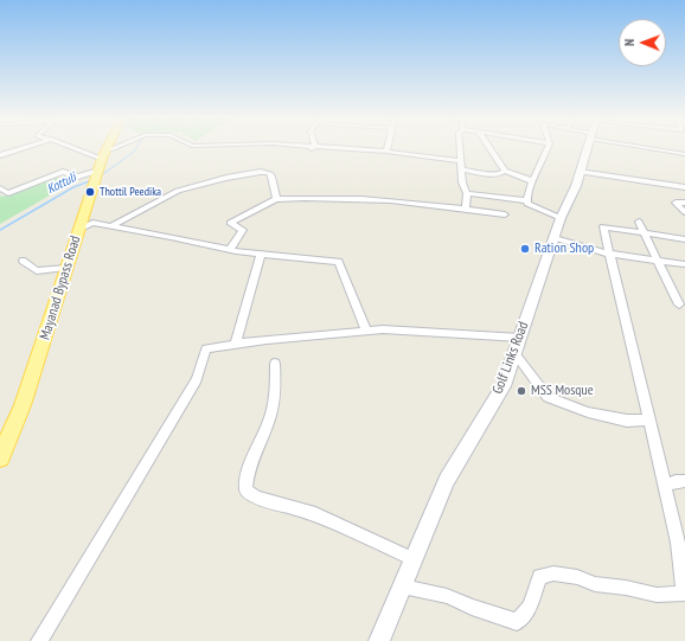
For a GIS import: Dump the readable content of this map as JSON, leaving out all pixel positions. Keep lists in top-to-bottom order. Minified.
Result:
{"streets":{"main road":["Mayanad Bypass Road","Golf Links Road"]},"water":["Kottuli"],"places":["Thottil Peedika","Ration Shop","MSS Mosque"],"north":"left"}
